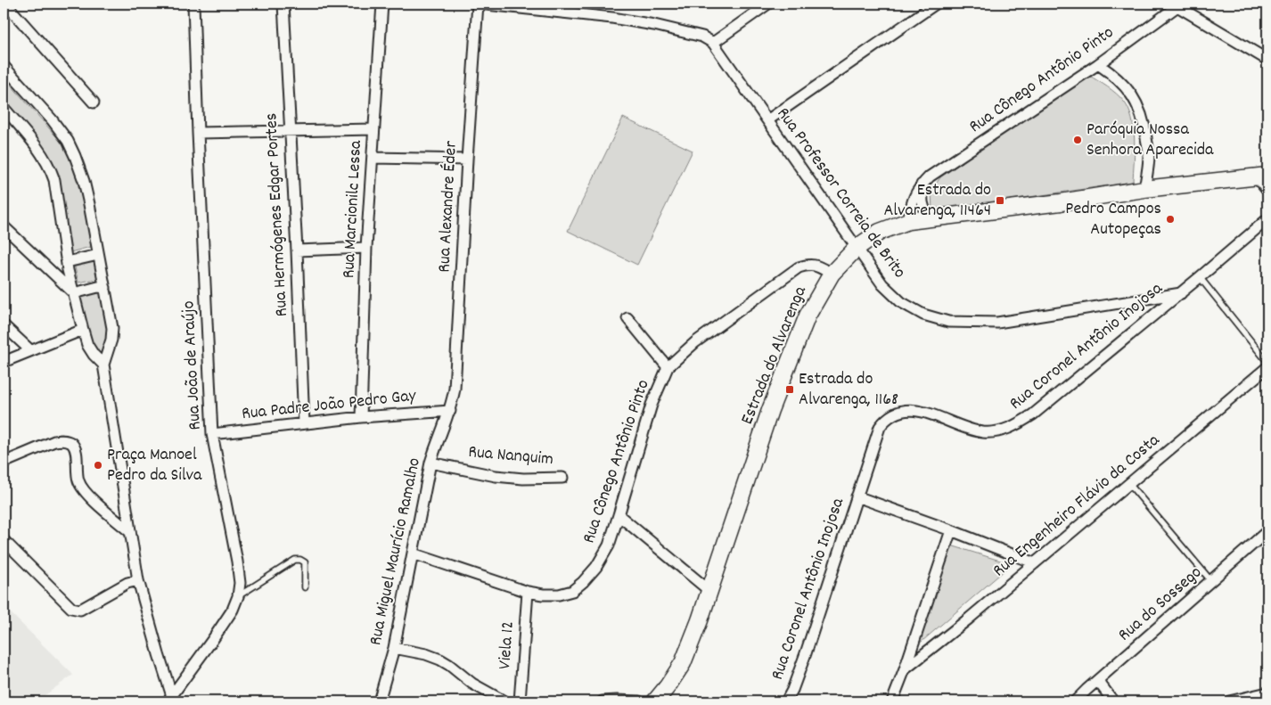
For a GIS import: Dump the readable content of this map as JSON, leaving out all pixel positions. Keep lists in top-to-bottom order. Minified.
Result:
{"streets":{"main road":["Estrada do Alvarenga"],"street":["Rua Cônego Antônio Pinto","Rua Professor Correia de Brito","Rua Alexandre Éder","Rua Marcionilc Lessa","Rua Hermógenes Edgar Portes","Rua Coronel Antônio Inojosa","Rua João de Araújo","Rua Padre João Pedro Gay","Rua Nanquim","Rua Engenheiro Flávio da Costa","Rua Miguel Maurício Ramalho","Rua do Sossego","Viela 12"]},"crossings":[["Rua Cônego Antônio Pinto","Estrada do Alvarenga"],["Rua Cônego Antônio Pinto","Rua Miguel Maurício Ramalho"],["Rua Cônego Antônio Pinto","Viela 12"],["Rua Professor Correia de Brito","Rua Coronel Antônio Inojosa"],["Rua Professor Correia de Brito","Estrada do Alvarenga"],["Rua Alexandre Éder","Rua Padre João Pedro Gay"],["Rua Alexandre Éder","Rua Miguel Maurício Ramalho"],["Rua Marcionilc Lessa","Rua Padre João Pedro Gay"],["Rua Hermógenes Edgar Portes","Rua Padre João Pedro Gay"],["Rua João de Araújo","Rua Padre João Pedro Gay"],["Rua Padre João Pedro Gay","Rua Miguel Maurício Ramalho"],["Rua Nanquim","Rua Miguel Maurício Ramalho"]],"places":{"other":["Paróquia Nossa Senhora Aparecida","Pedro Campos Autopeças","Praça Manoel Pedro da Silva"],"transit":["Estrada do Alvarenga, 11464","Estrada do Alvarenga, 1168"]}}
